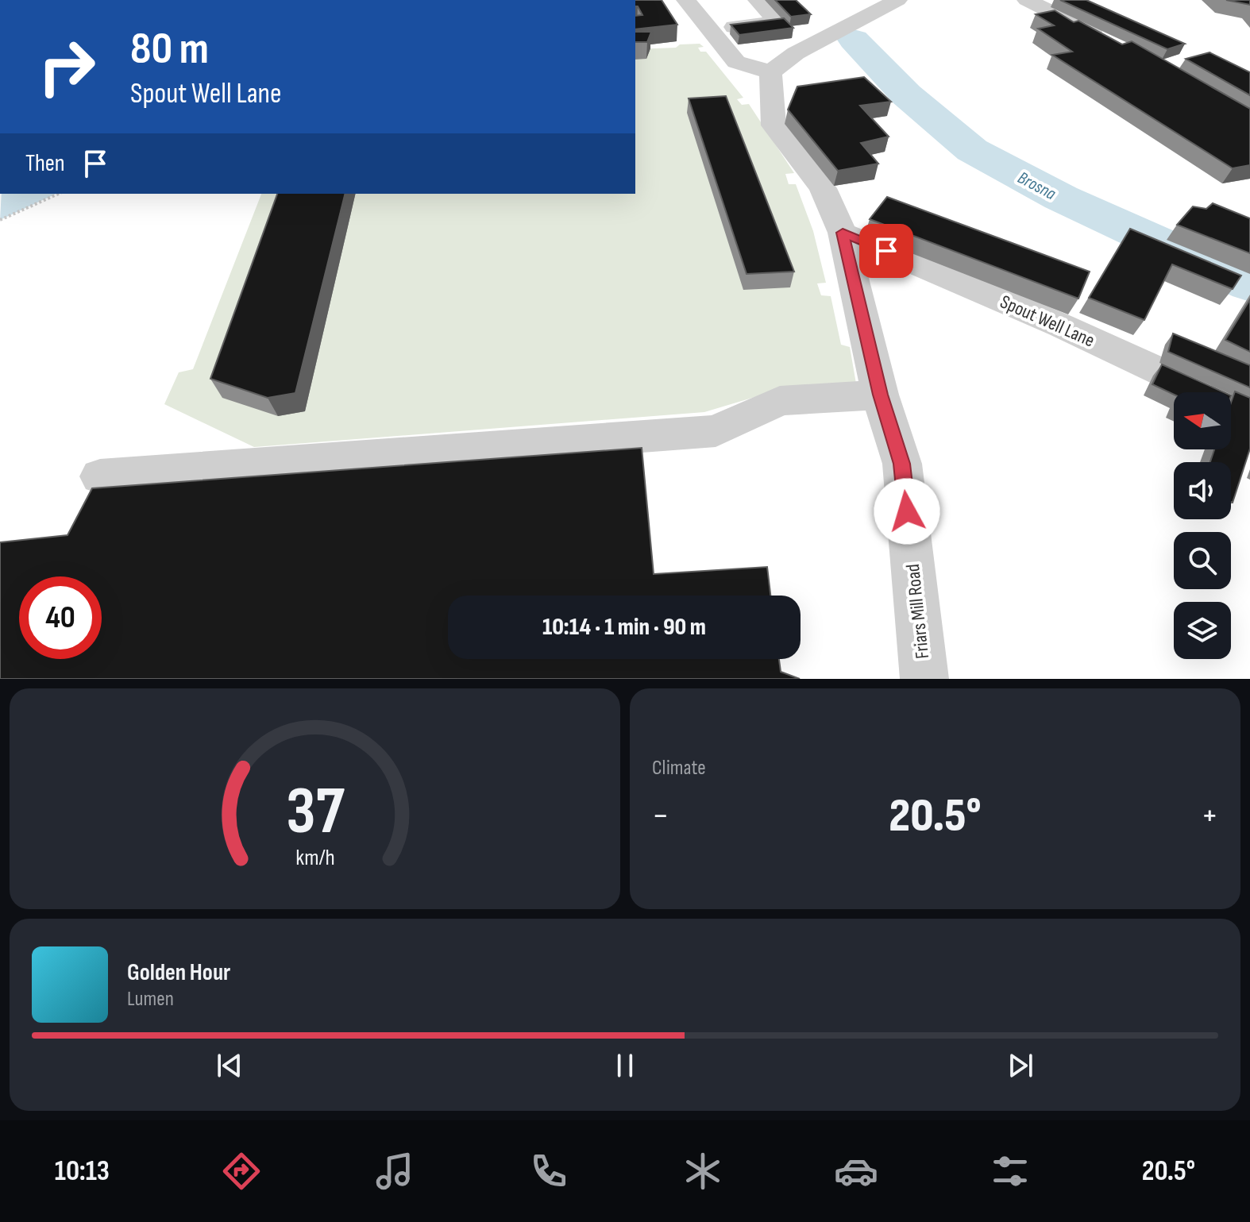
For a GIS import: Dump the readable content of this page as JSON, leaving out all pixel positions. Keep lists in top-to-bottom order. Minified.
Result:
{"streets":{"street":["Spout Well Lane","Friars Mill Road"]},"crossings":[["Spout Well Lane","Friars Mill Road"]],"water":["Brosna"],"north":"left","page":{"turn":["80 m","Spout Well Lane"],"then":"Then","limit":"40","trip":"10:14 · 1 min · 90 m","tile":"Climate","heat":["−","20.5°","+"],"song":["Golden Hour","Lumen"],"tabs":["10:13","20.5°"],"gauge":["37","km/h"]}}
